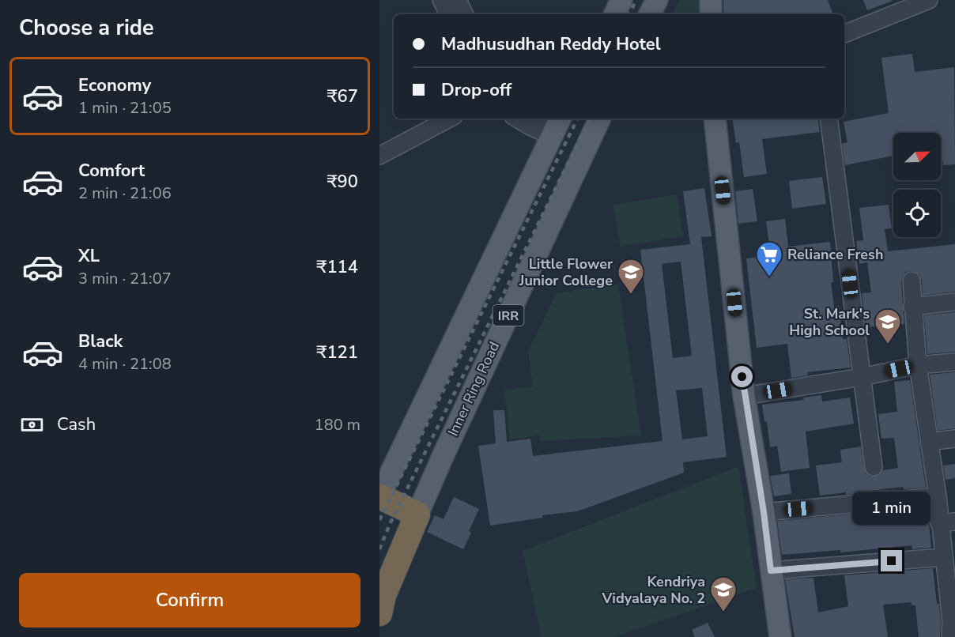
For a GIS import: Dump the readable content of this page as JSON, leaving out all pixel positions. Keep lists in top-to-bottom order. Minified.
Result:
{"streets":{"highway":["IRR","Inner Ring Road"]},"places":{"supermarket":["Reliance Fresh"],"school or university":["Little Flower Junior College","St. Mark's High School","Kendriya Vidyalaya No. 2"]},"north":"top right","page":{"heading":"Choose a ride","banner":["Madhusudhan Reddy Hotel","Drop-off"],"list":[{"name":"Economy","note":"1 min · 21:05","value":"₹67"},{"name":"Comfort","note":"2 min · 21:06","value":"₹90"},{"name":"XL","note":"3 min · 21:07","value":"₹114"},{"name":"Black","note":"4 min · 21:08","value":"₹121"}],"pay":["Cash","180 m"],"bubble":"1 min","buttons":"Confirm"}}
